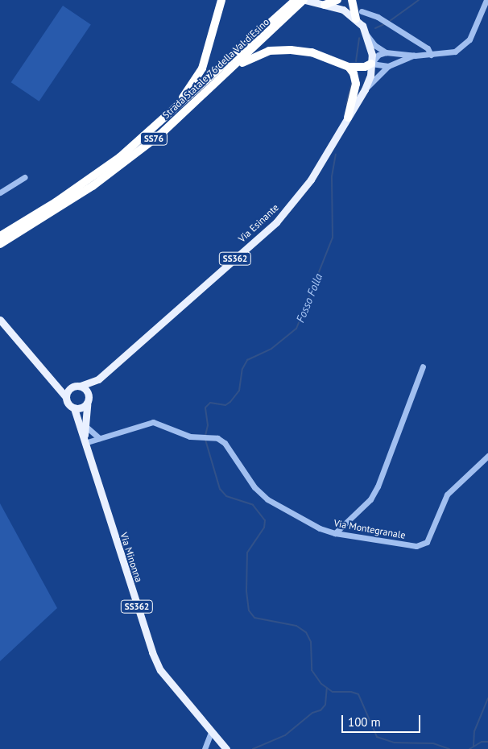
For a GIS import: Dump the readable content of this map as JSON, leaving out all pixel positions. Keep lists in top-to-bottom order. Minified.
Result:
{"streets":{"highway":["Strada Statale 76 della Val d'Esino","SS76"],"main road":["Via Esinante","SS362","Via Minonna"],"street":["Via Montegranale"]},"crossings":[["Strada Statale 76 della Val d'Esino","SS362"],["Via Esinante","SS362"],["Via Esinante","Via Minonna"],["SS362","Via Minonna"],["Via Montegranale","Via Minonna"]],"water":["Fosso Folla"],"scale_bar":"100 m"}
